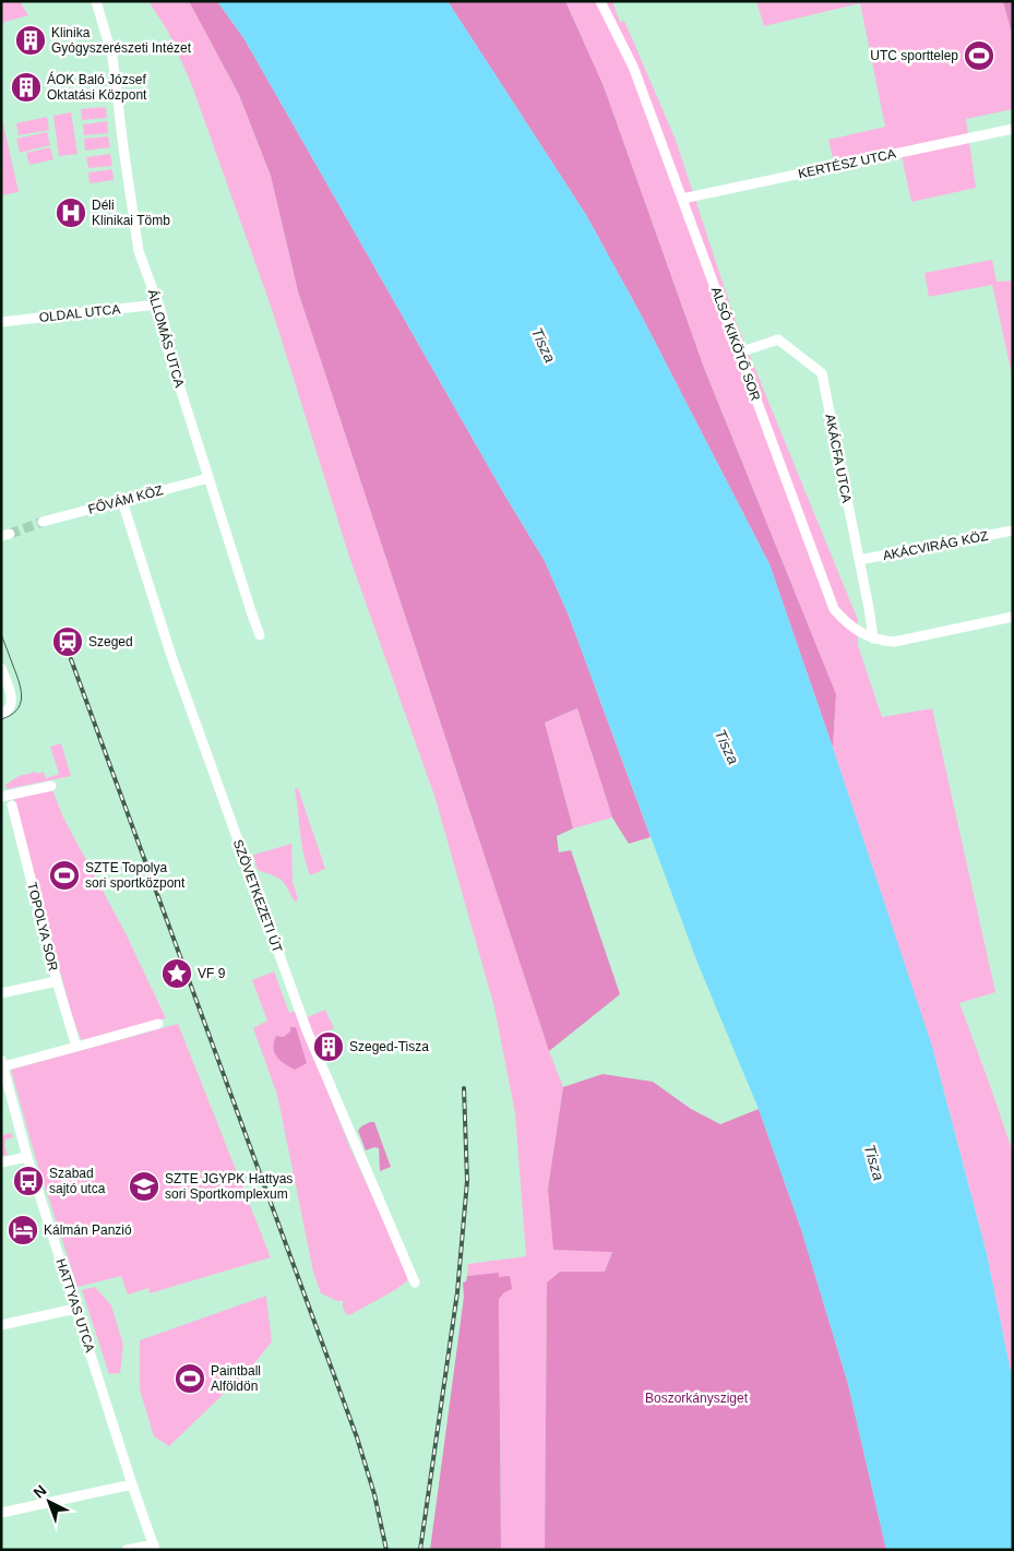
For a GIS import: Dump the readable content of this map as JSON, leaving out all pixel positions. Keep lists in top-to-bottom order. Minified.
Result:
{"streets":{"street":["KERTÉSZ UTCA","OLDAL UTCA","ÁLLOMÁS UTCA","ALSÓ KIKÖTŐ SOR","AKÁCFA UTCA","FŐVÁM KÖZ","AKÁCVIRÁG KÖZ","SZÖVETKEZETI ÚT","TOPOLYA SOR","HATTYAS UTCA"]},"crossings":[["KERTÉSZ UTCA","ALSÓ KIKÖTŐ SOR"],["OLDAL UTCA","ÁLLOMÁS UTCA"],["ÁLLOMÁS UTCA","FŐVÁM KÖZ"],["ALSÓ KIKÖTŐ SOR","AKÁCFA UTCA"],["AKÁCFA UTCA","AKÁCVIRÁG KÖZ"],["FŐVÁM KÖZ","SZÖVETKEZETI ÚT"]],"water":["Tisza"],"parks":["Boszorkánysziget"],"places":{"building":["Klinika Gyógyszerészeti Intézet","ÁOK Baló József Oktatási Központ","Szeged-Tisza"],"sports":["UTC sporttelep","SZTE Topolya sori sportközpont","Paintball Alföldön"],"hospital":["Déli Klinikai Tömb"],"station":["Szeged"],"place":["VF 9"],"bus stop":["Szabad sajtó utca"],"school or university":["SZTE JGYPK Hattyas sori Sportkomplexum"],"hotel":["Kálmán Panzió"]},"north":"top left"}
